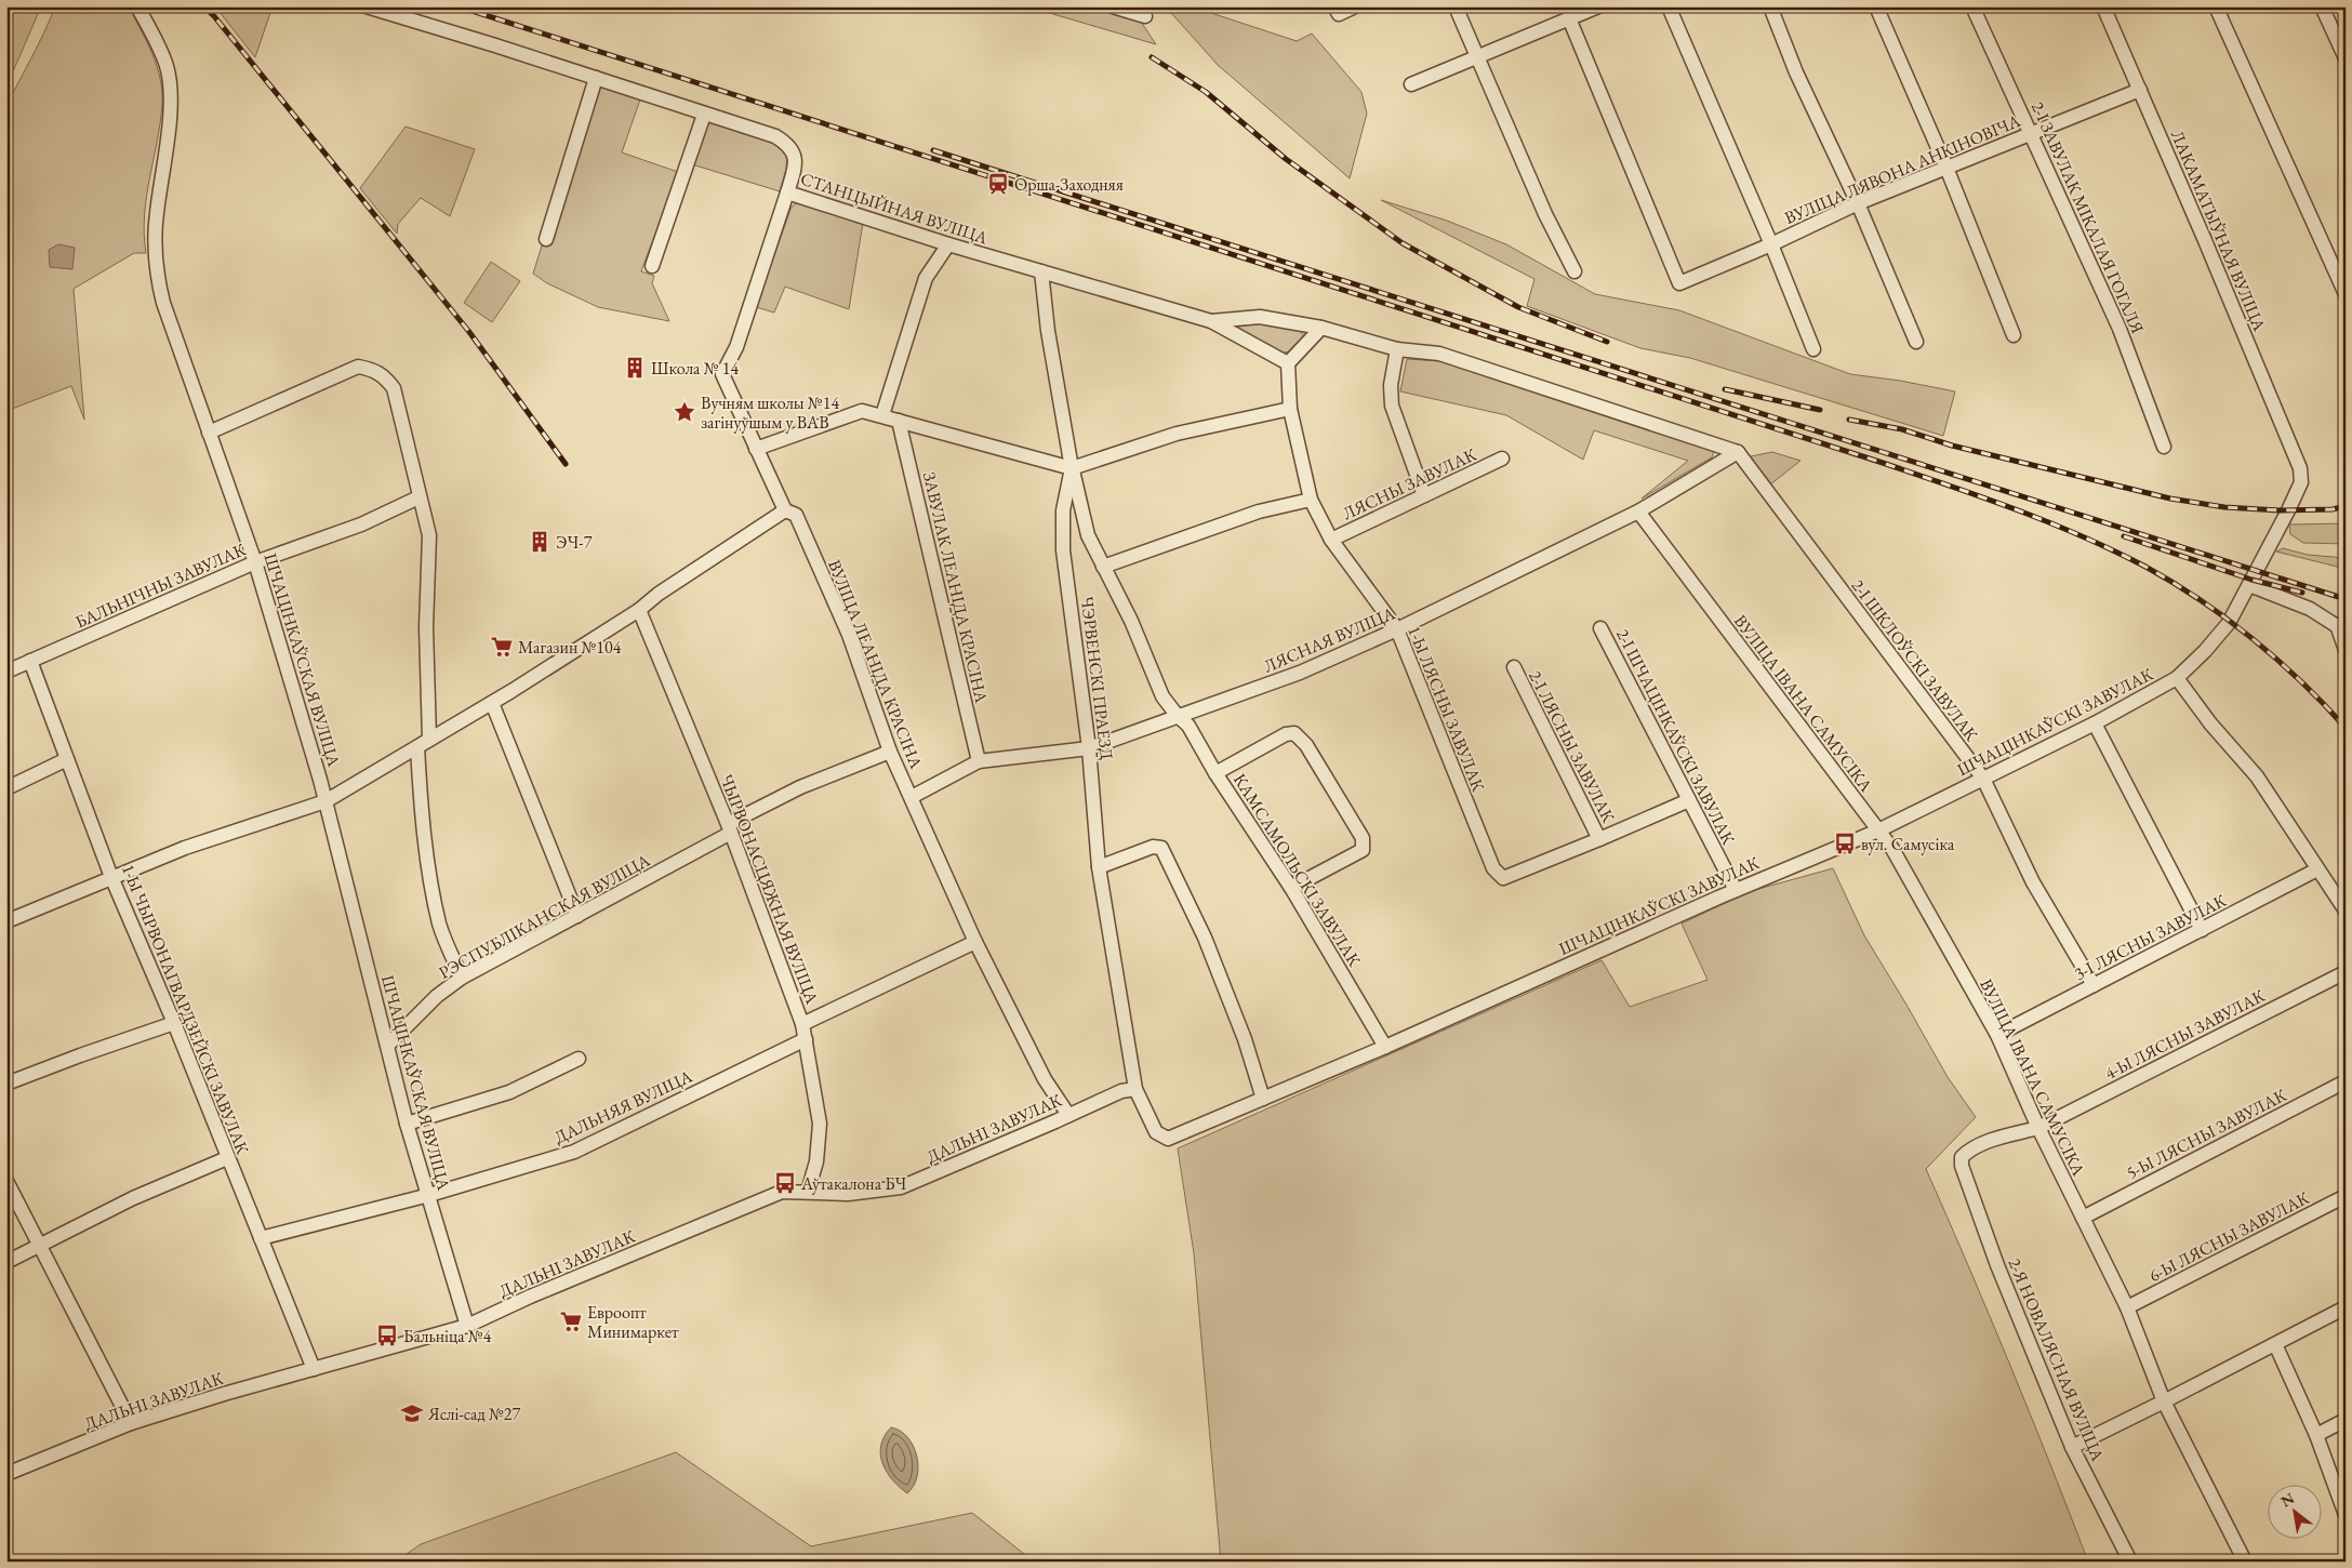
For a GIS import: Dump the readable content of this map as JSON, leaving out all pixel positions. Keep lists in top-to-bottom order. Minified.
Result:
{"streets":{"street":["ВУЛІЦА ЛЯВОНА АНКІНОВІЧА","СТАНЦЫЙНАЯ ВУЛІЦА","2-І ЗАВУЛАК МІКАЛАЯ ГОГАЛЯ","ЛАКАМАТЫЎНАЯ ВУЛІЦА","ЛЯСНЫ ЗАВУЛАК","БАЛЬНІЧНЫ ЗАВУЛАК","ЗАВУЛАК ЛЕАНІДА КРАСІНА","ЛЯСНАЯ ВУЛІЦА","ШЧАЦІНКАЎСКАЯ ВУЛІЦА","2-І ШКЛОЎСКІ ЗАВУЛАК","ВУЛІЦА ЛЕАНІДА КРАСІНА","ЧЭРВЕНСКІ ПРАЕЗД","ВУЛІЦА ІВАНА САМУСІКА","1-Ы ЛЯСНЫ ЗАВУЛАК","ШЧАЦІНКАЎСКІ ЗАВУЛАК","2-І ШЧАЦІНКАЎСКІ ЗАВУЛАК","2-І ЛЯСНЫ ЗАВУЛАК","КАМСАМОЛЬСКІ ЗАВУЛАК","ЧЫРВОНАСЦЯЖНАЯ ВУЛІЦА","РЭСПУБЛІКАНСКАЯ ВУЛІЦА","3-І ЛЯСНЫ ЗАВУЛАК","1-Ы ЧЫРВОНАГВАРДЗЕЙСКІ ЗАВУЛАК","4-Ы ЛЯСНЫ ЗАВУЛАК","ДАЛЬНЯЯ ВУЛІЦА","ДАЛЬНІ ЗАВУЛАК","5-Ы ЛЯСНЫ ЗАВУЛАК","6-Ы ЛЯСНЫ ЗАВУЛАК","2-Я НОВАЛЯСНАЯ ВУЛІЦА"]},"crossings":[["ВУЛІЦА ЛЯВОНА АНКІНОВІЧА","2-І ЗАВУЛАК МІКАЛАЯ ГОГАЛЯ"],["ВУЛІЦА ЛЯВОНА АНКІНОВІЧА","ЛАКАМАТЫЎНАЯ ВУЛІЦА"],["СТАНЦЫЙНАЯ ВУЛІЦА","ВУЛІЦА ЛЕАНІДА КРАСІНА"],["СТАНЦЫЙНАЯ ВУЛІЦА","ЧЭРВЕНСКІ ПРАЕЗД"],["ЛАКАМАТЫЎНАЯ ВУЛІЦА","ШЧАЦІНКАЎСКІ ЗАВУЛАК"],["ЛЯСНЫ ЗАВУЛАК","1-Ы ЛЯСНЫ ЗАВУЛАК"],["БАЛЬНІЧНЫ ЗАВУЛАК","ШЧАЦІНКАЎСКАЯ ВУЛІЦА"],["БАЛЬНІЧНЫ ЗАВУЛАК","1-Ы ЧЫРВОНАГВАРДЗЕЙСКІ ЗАВУЛАК"],["ЗАВУЛАК ЛЕАНІДА КРАСІНА","ЛЯСНАЯ ВУЛІЦА"],["ЛЯСНАЯ ВУЛІЦА","2-І ШКЛОЎСКІ ЗАВУЛАК"],["ЛЯСНАЯ ВУЛІЦА","ВУЛІЦА ЛЕАНІДА КРАСІНА"],["ЛЯСНАЯ ВУЛІЦА","ЧЭРВЕНСКІ ПРАЕЗД"],["ЛЯСНАЯ ВУЛІЦА","ВУЛІЦА ІВАНА САМУСІКА"],["ЛЯСНАЯ ВУЛІЦА","1-Ы ЛЯСНЫ ЗАВУЛАК"],["ЛЯСНАЯ ВУЛІЦА","КАМСАМОЛЬСКІ ЗАВУЛАК"],["ШЧАЦІНКАЎСКАЯ ВУЛІЦА","РЭСПУБЛІКАНСКАЯ ВУЛІЦА"],["ШЧАЦІНКАЎСКАЯ ВУЛІЦА","ДАЛЬНЯЯ ВУЛІЦА"],["ШЧАЦІНКАЎСКАЯ ВУЛІЦА","ДАЛЬНІ ЗАВУЛАК"],["2-І ШКЛОЎСКІ ЗАВУЛАК","ШЧАЦІНКАЎСКІ ЗАВУЛАК"],["2-І ШКЛОЎСКІ ЗАВУЛАК","3-І ЛЯСНЫ ЗАВУЛАК"],["ВУЛІЦА ЛЕАНІДА КРАСІНА","РЭСПУБЛІКАНСКАЯ ВУЛІЦА"],["ВУЛІЦА ЛЕАНІДА КРАСІНА","ДАЛЬНІ ЗАВУЛАК"],["ЧЭРВЕНСКІ ПРАЕЗД","ШЧАЦІНКАЎСКІ ЗАВУЛАК"],["ЧЭРВЕНСКІ ПРАЕЗД","КАМСАМОЛЬСКІ ЗАВУЛАК"],["ЧЭРВЕНСКІ ПРАЕЗД","ДАЛЬНІ ЗАВУЛАК"],["ВУЛІЦА ІВАНА САМУСІКА","ШЧАЦІНКАЎСКІ ЗАВУЛАК"],["ВУЛІЦА ІВАНА САМУСІКА","3-І ЛЯСНЫ ЗАВУЛАК"],["ВУЛІЦА ІВАНА САМУСІКА","4-Ы ЛЯСНЫ ЗАВУЛАК"],["ВУЛІЦА ІВАНА САМУСІКА","5-Ы ЛЯСНЫ ЗАВУЛАК"],["ВУЛІЦА ІВАНА САМУСІКА","6-Ы ЛЯСНЫ ЗАВУЛАК"],["1-Ы ЛЯСНЫ ЗАВУЛАК","2-І ЛЯСНЫ ЗАВУЛАК"],["ШЧАЦІНКАЎСКІ ЗАВУЛАК","2-І ШЧАЦІНКАЎСКІ ЗАВУЛАК"],["ШЧАЦІНКАЎСКІ ЗАВУЛАК","КАМСАМОЛЬСКІ ЗАВУЛАК"],["ШЧАЦІНКАЎСКІ ЗАВУЛАК","ДАЛЬНІ ЗАВУЛАК"],["ЧЫРВОНАСЦЯЖНАЯ ВУЛІЦА","РЭСПУБЛІКАНСКАЯ ВУЛІЦА"],["ЧЫРВОНАСЦЯЖНАЯ ВУЛІЦА","ДАЛЬНЯЯ ВУЛІЦА"],["ЧЫРВОНАСЦЯЖНАЯ ВУЛІЦА","ДАЛЬНІ ЗАВУЛАК"],["1-Ы ЧЫРВОНАГВАРДЗЕЙСКІ ЗАВУЛАК","ДАЛЬНЯЯ ВУЛІЦА"],["1-Ы ЧЫРВОНАГВАРДЗЕЙСКІ ЗАВУЛАК","ДАЛЬНІ ЗАВУЛАК"],["4-Ы ЛЯСНЫ ЗАВУЛАК","2-Я НОВАЛЯСНАЯ ВУЛІЦА"]],"places":{"station":["Орша-Заходняя"],"building":["Школа № 14","ЭЧ-7"],"place":["Вучням школы №14 загінуўшым у ВАВ"],"supermarket":["Магазин №104","Евроопт Минимаркет"],"bus stop":["вул. Самусіка","Аўтакалона БЧ","Бальніца №4"],"school or university":["Яслі-сад №27"]},"north":"top left"}
